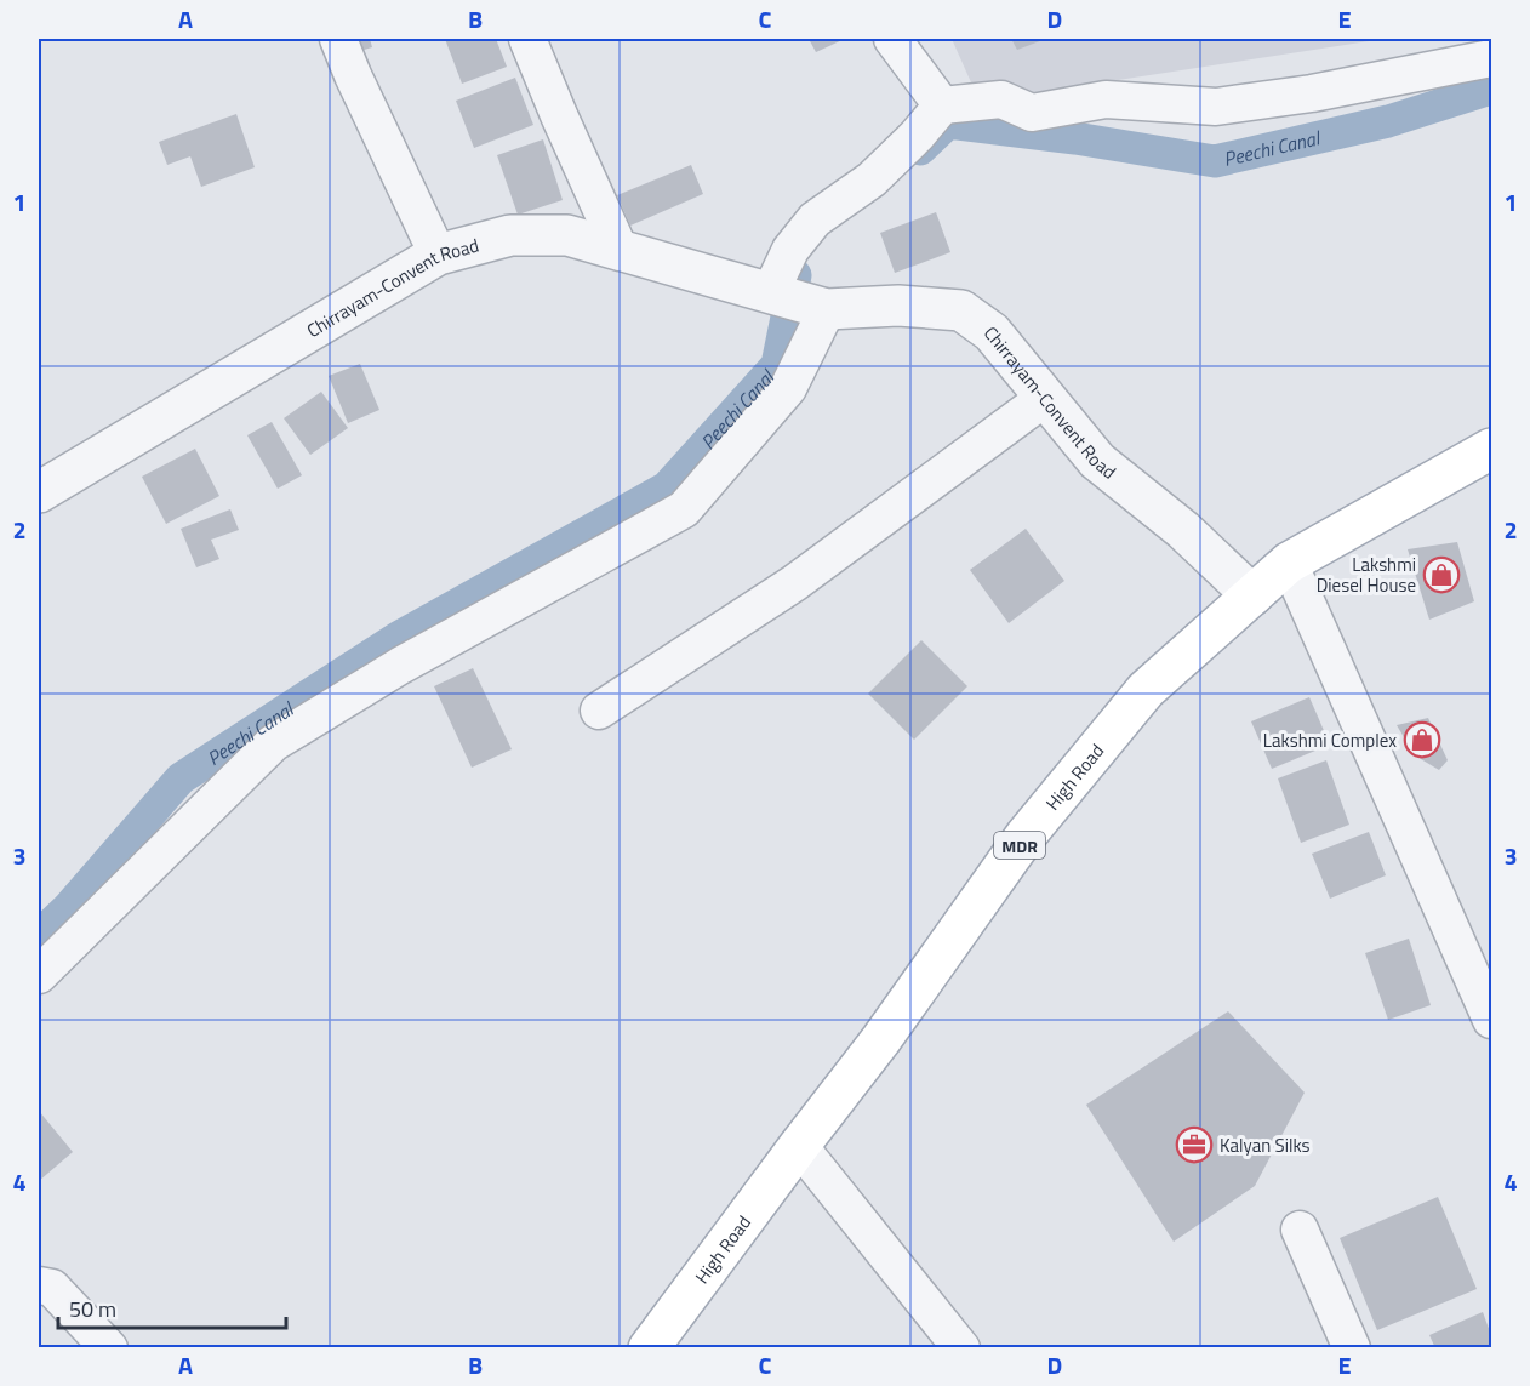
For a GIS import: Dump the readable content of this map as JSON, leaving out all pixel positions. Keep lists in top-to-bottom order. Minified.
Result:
{"streets":{"main road":["High Road","MDR"],"street":["Chirrayam-Convent Road"]},"crossings":[["Chirrayam-Convent Road","High Road"]],"water":["Peechi Canal"],"places":{"shop":["Lakshmi Diesel House","Lakshmi Complex"],"office":["Kalyan Silks"]},"scale_bar":"50 m","grid":{"columns":["A","B","C","D","E"],"rows":["1","2","3","4"]}}
